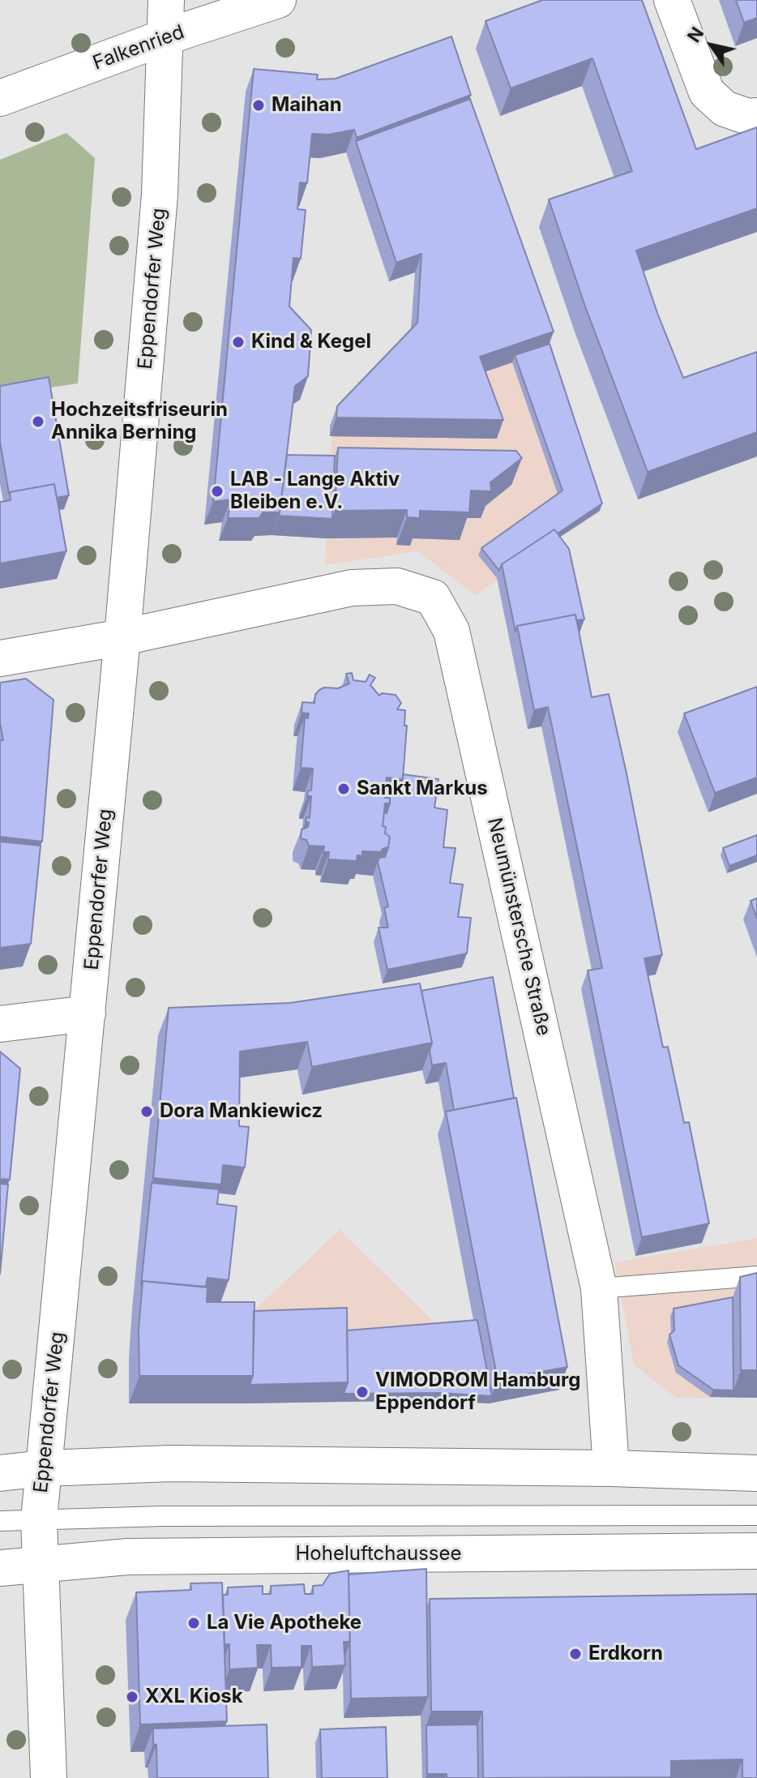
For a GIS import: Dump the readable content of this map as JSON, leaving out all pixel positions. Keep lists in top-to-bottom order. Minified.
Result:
{"streets":{"street":["Falkenried","Eppendorfer Weg","Neumünstersche Straße","Hoheluftchaussee"]},"crossings":[["Falkenried","Eppendorfer Weg"],["Eppendorfer Weg","Neumünstersche Straße"],["Eppendorfer Weg","Hoheluftchaussee"]],"places":["Maihan","Kind & Kegel","Hochzeitsfriseurin Annika Berning","LAB - Lange Aktiv Bleiben e.V.","Sankt Markus","Dora Mankiewicz","VIMODROM Hamburg Eppendorf","La Vie Apotheke","Erdkorn","XXL Kiosk"],"north":"top left"}
